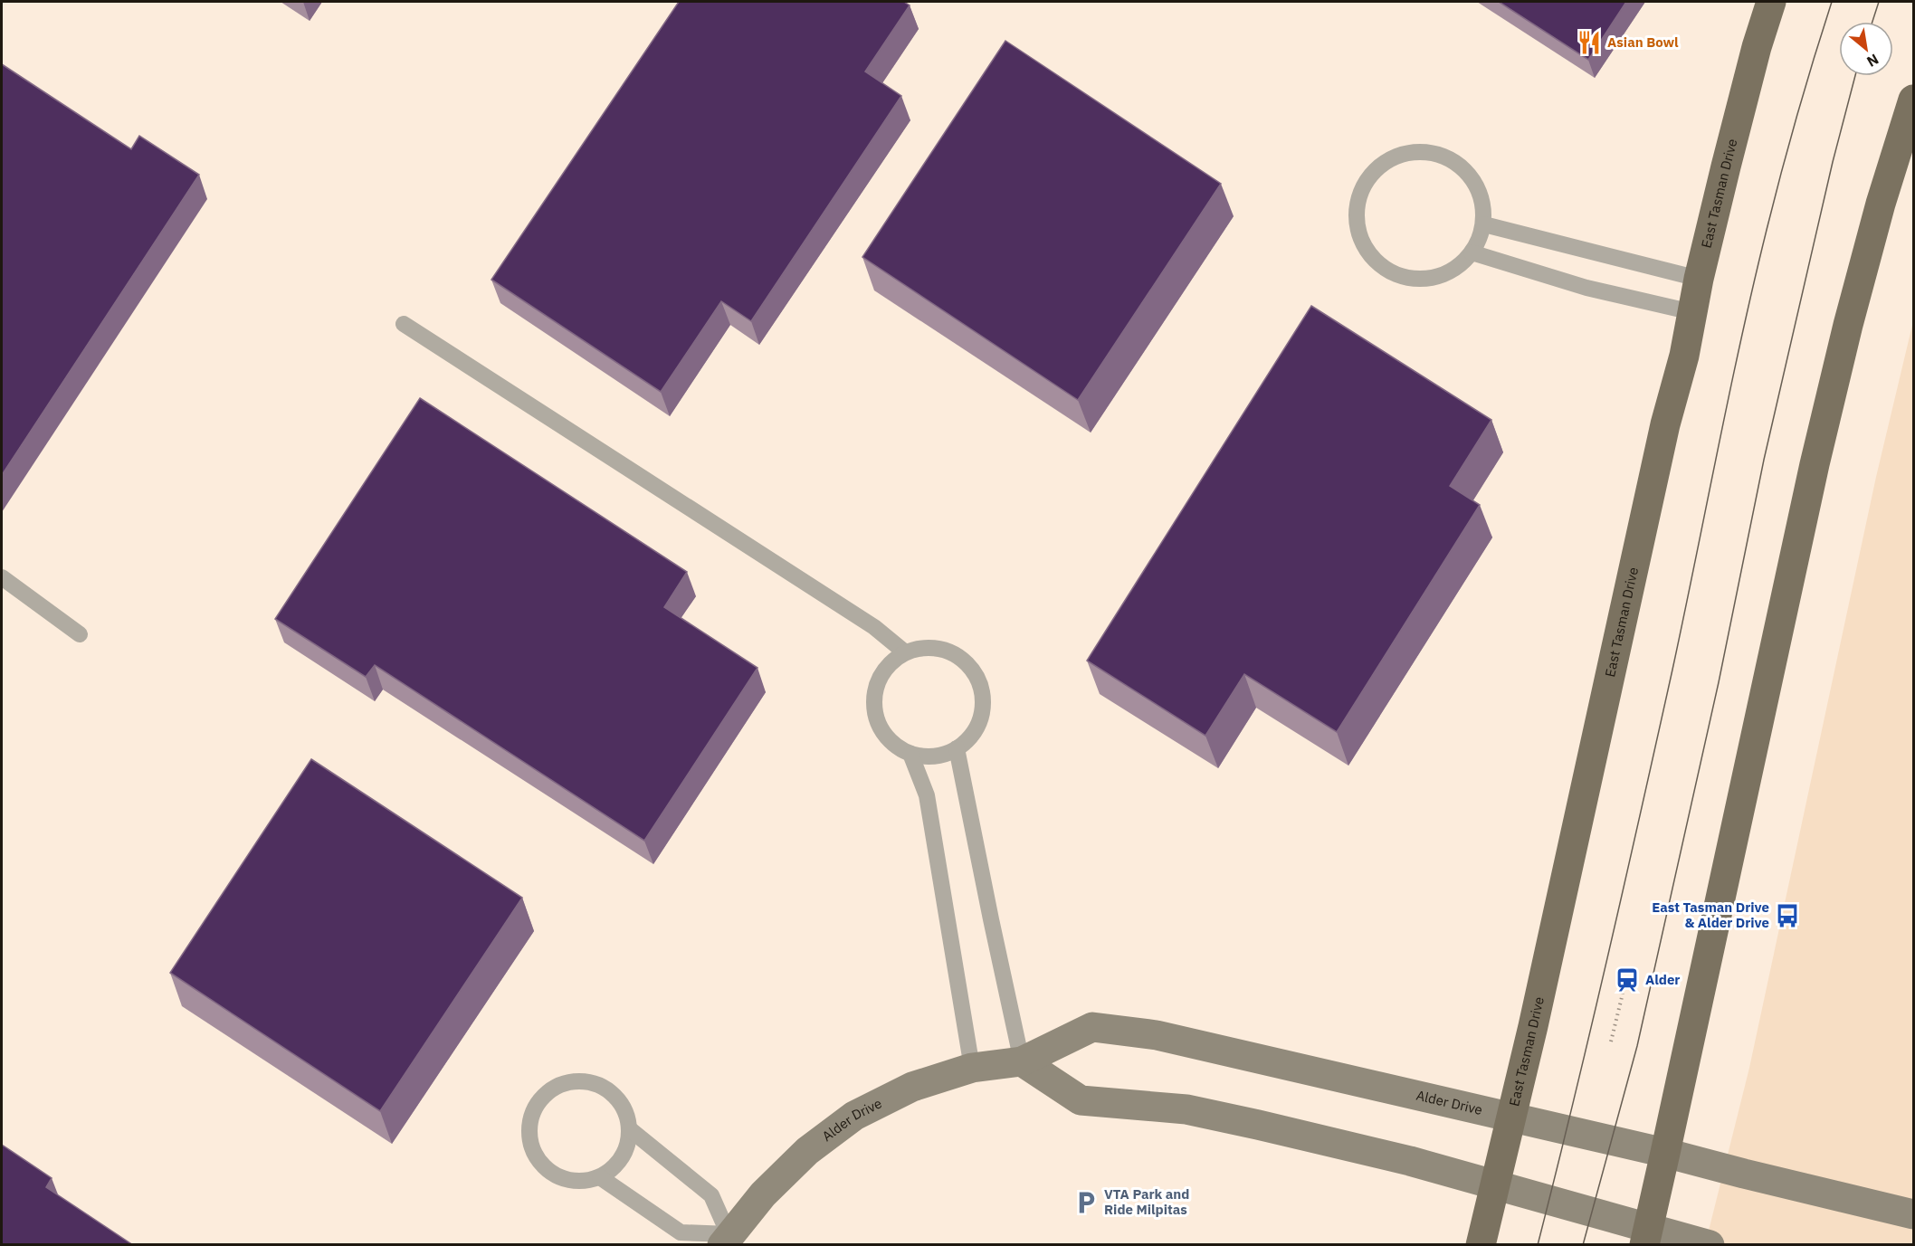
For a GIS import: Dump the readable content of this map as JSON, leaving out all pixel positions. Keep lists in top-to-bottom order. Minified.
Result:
{"streets":{"main road":["East Tasman Drive"],"street":["Alder Drive"]},"crossings":[["East Tasman Drive","Alder Drive"]],"places":{"restaurant":["Asian Bowl"],"bus stop":["East Tasman Drive & Alder Drive"],"station":["Alder"],"parking":["VTA Park and Ride Milpitas"]},"north":"bottom right"}
